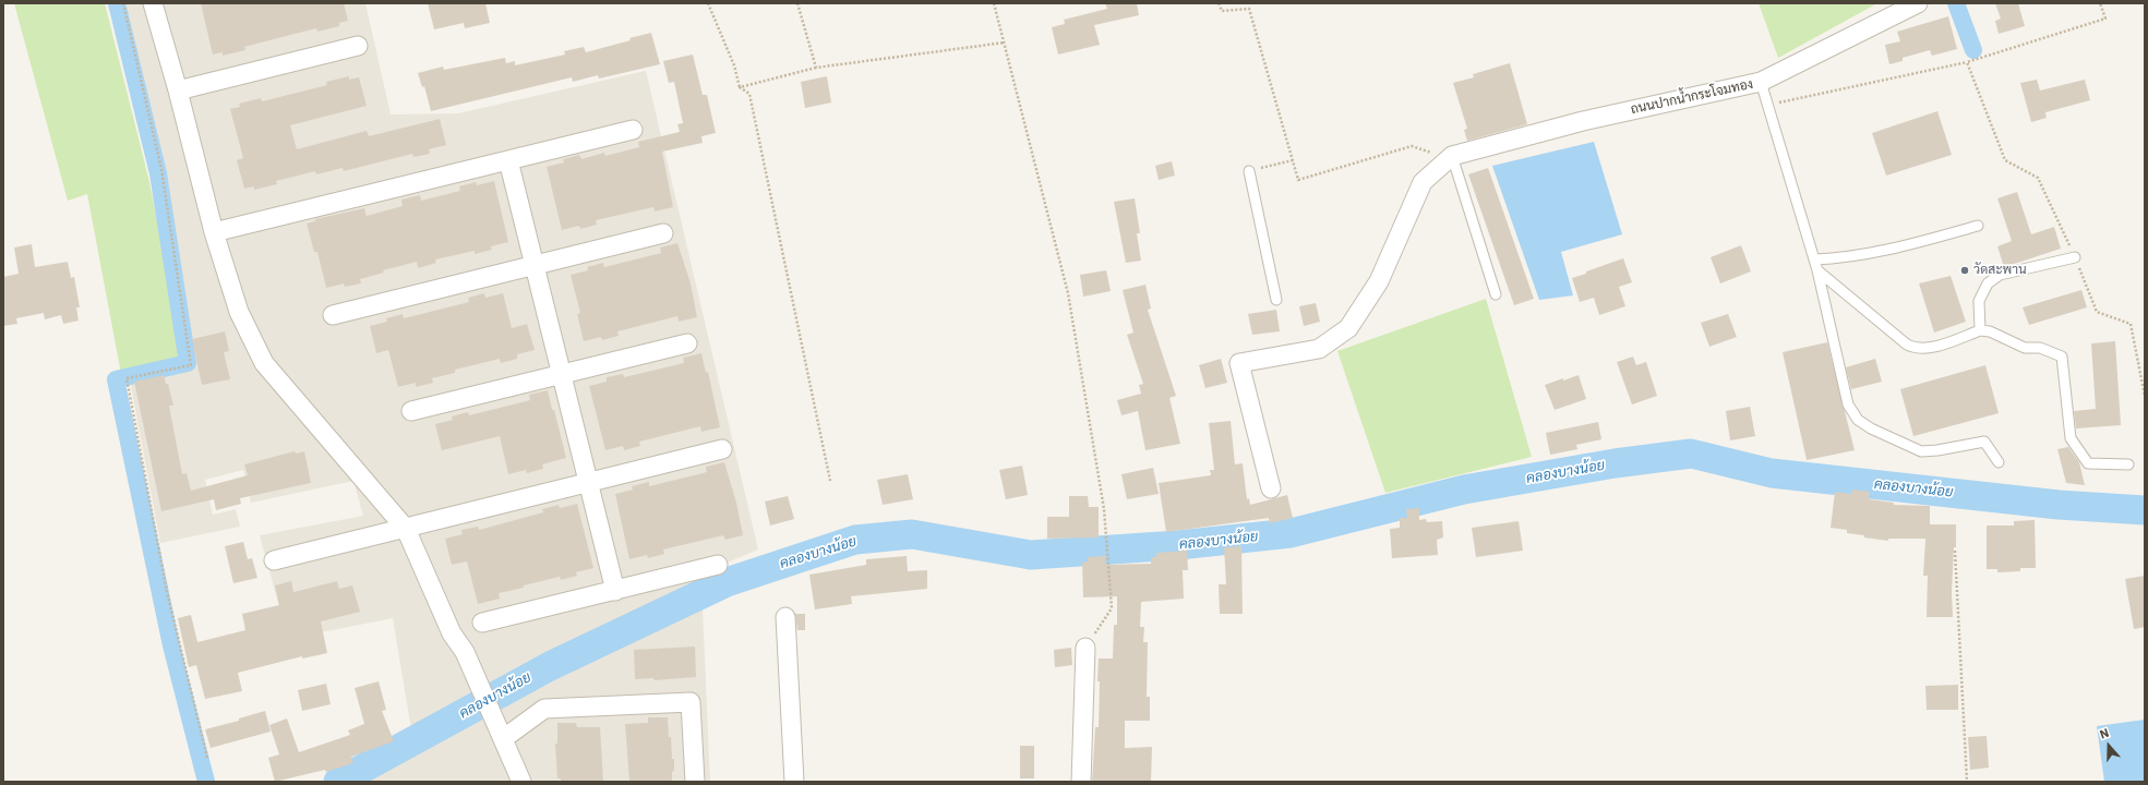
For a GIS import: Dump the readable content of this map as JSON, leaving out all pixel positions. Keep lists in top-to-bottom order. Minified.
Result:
{"streets":{"street":["ถนนปากน้ำกระโจมทอง"]},"water":["คลองบางน้อย"],"places":["วัดสะพาน"],"north":"top"}
